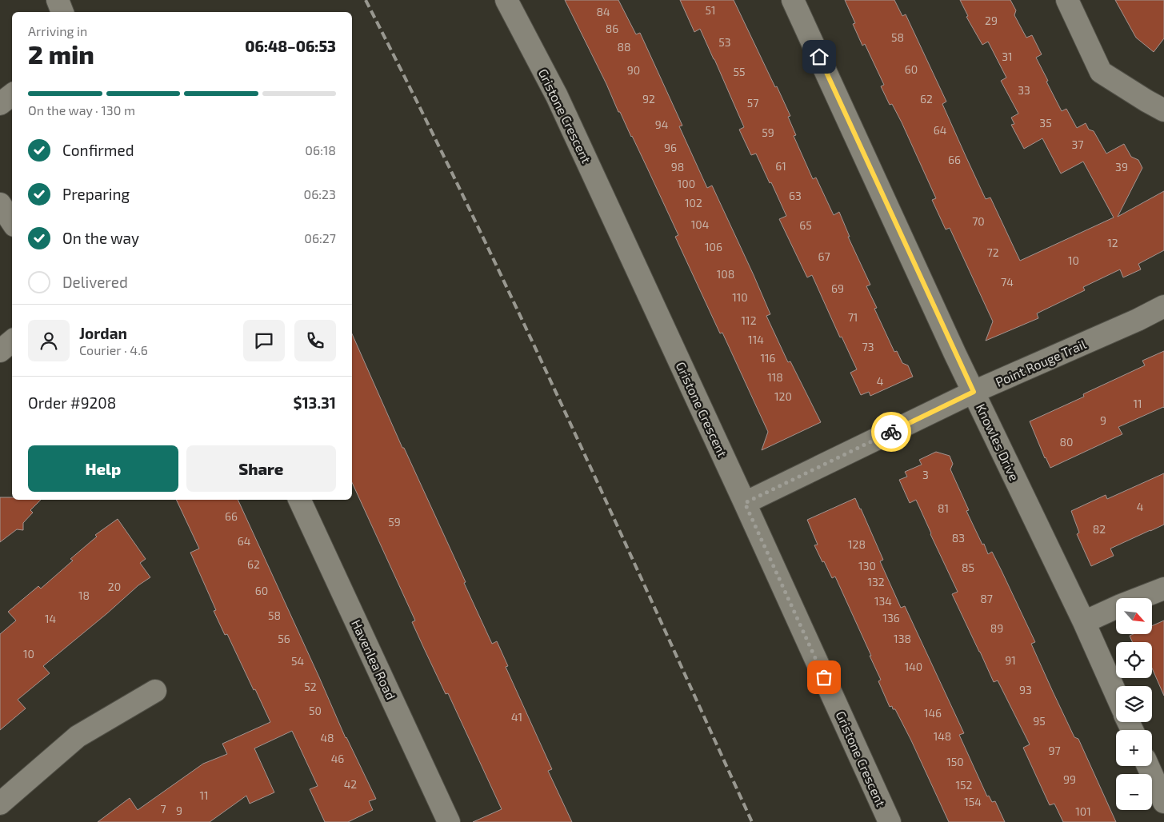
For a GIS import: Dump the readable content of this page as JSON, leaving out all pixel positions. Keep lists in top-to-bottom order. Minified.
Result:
{"streets":{"street":["Gristone Crescent","Point Rouge Trail","Knowles Drive","Havenlea Road"]},"crossings":[["Gristone Crescent","Point Rouge Trail"],["Point Rouge Trail","Knowles Drive"]],"house_numbers":["51","84","29","86","58","53","88","31","60","90","55","33","92","62","57","35","94","64","59","37","96","66","61","98","39","100","63","102","70","104","65","12","106","72","67","10","108","74","69","110","71","112","114","73","116","118","4","120","11","9","80","3","4","81","66","59","82","83","64","128","62","130","85","132","20","60","18","87","134","58","136","14","89","56","138","10","91","54","140","52","93","50","146","41","95","148","48","97","46","150","99","42","152","11","154","7","9","101"],"north":"bottom right","page":{"heading":["2 min","Arriving in","06:48–06:53"],"panel":["Jordan","Courier · 4.6","Order #9208","$13.31"],"bar":"On the way · 130 m","list":[["Confirmed","06:18"],["Preparing","06:23"],["On the way","06:27"],"Delivered"],"buttons":["Help","Share"],"map_buttons":["+","−"]}}
